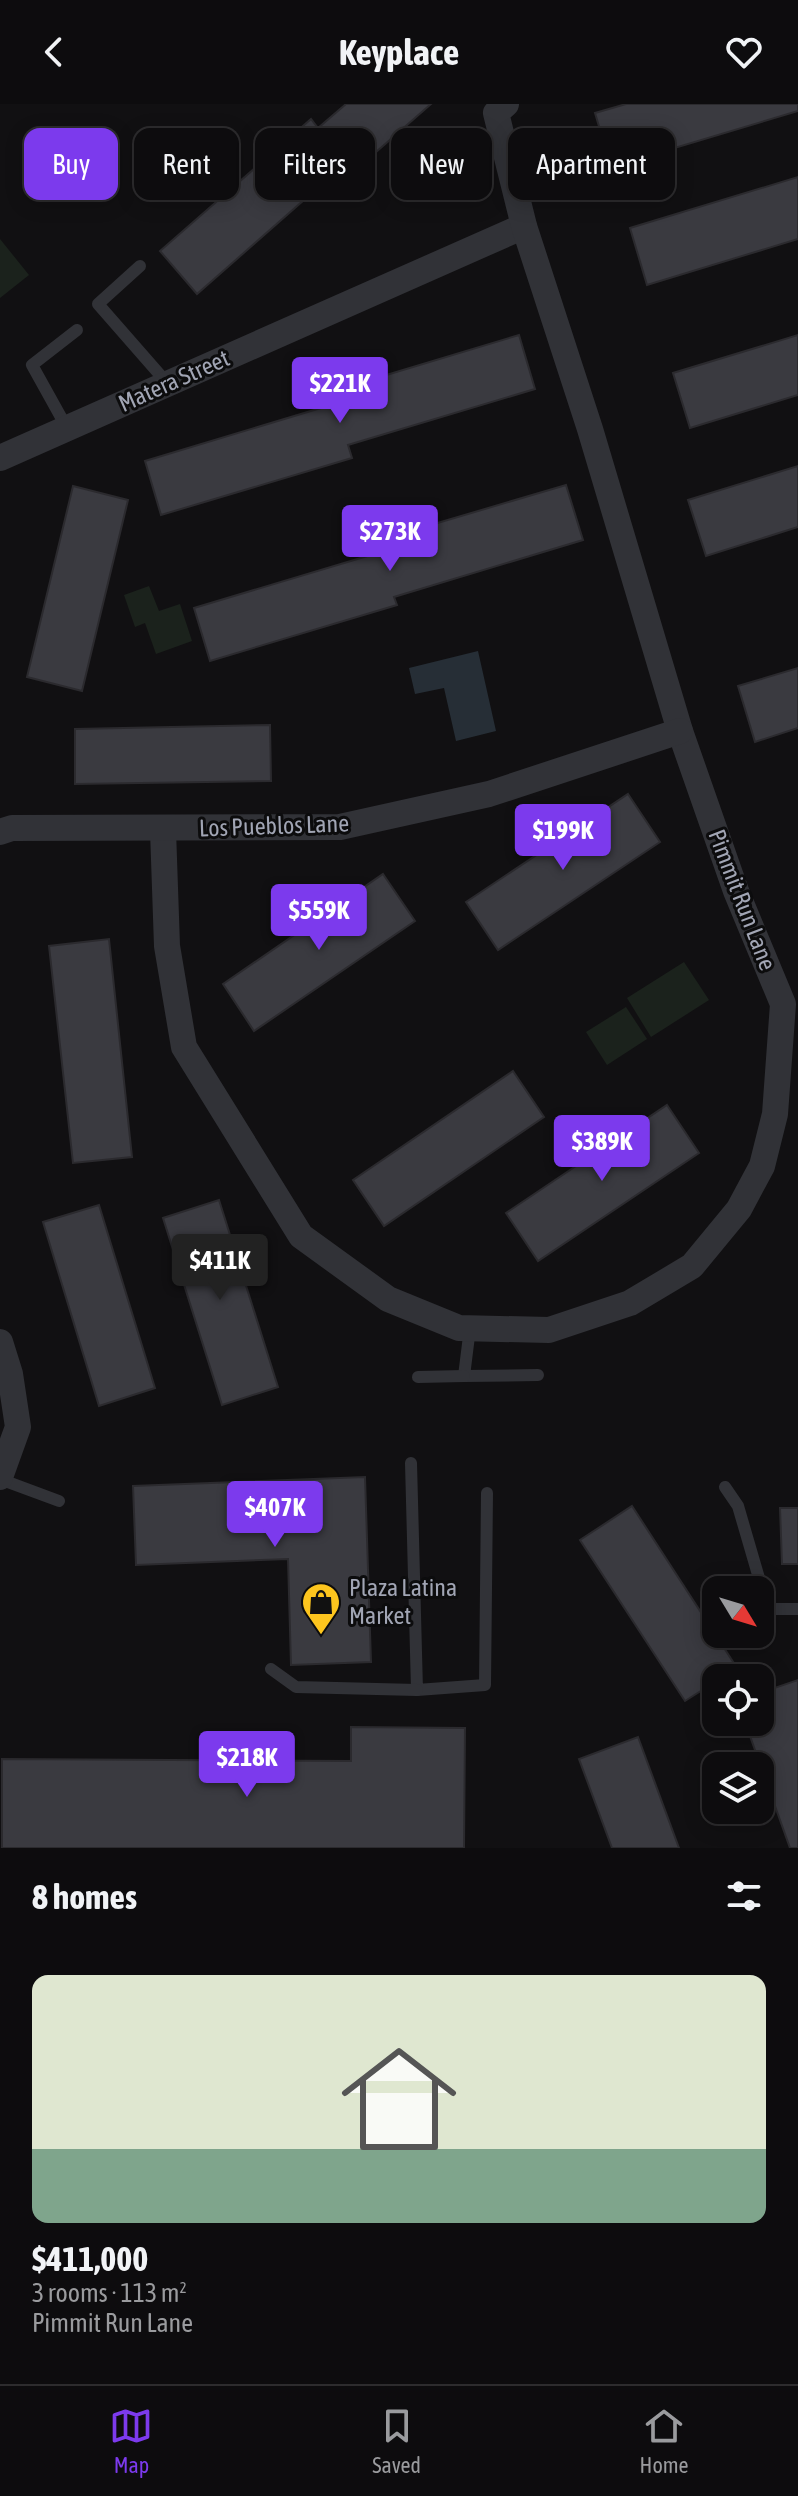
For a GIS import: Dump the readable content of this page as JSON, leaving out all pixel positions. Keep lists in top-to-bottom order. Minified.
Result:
{"streets":{"street":["Matera Street","Los Pueblos Lane","Pimmit Run Lane"]},"crossings":[["Matera Street","Pimmit Run Lane"],["Los Pueblos Lane","Pimmit Run Lane"]],"places":{"shop":["Plaza Latina Market"]},"north":"bottom right","page":{"header":"Keyplace","chip":["Buy","Rent","Filters","New","Apartment"],"price":["$221K","$273K","$199K","$559K","$389K","$411K","$407K","$218K"],"heading":"8 homes","list":[{"name":"$411,000","note":"3 rooms · 113 m² · Pimmit Run Lane"}],"tabs":["Map","Saved","Home"]}}
